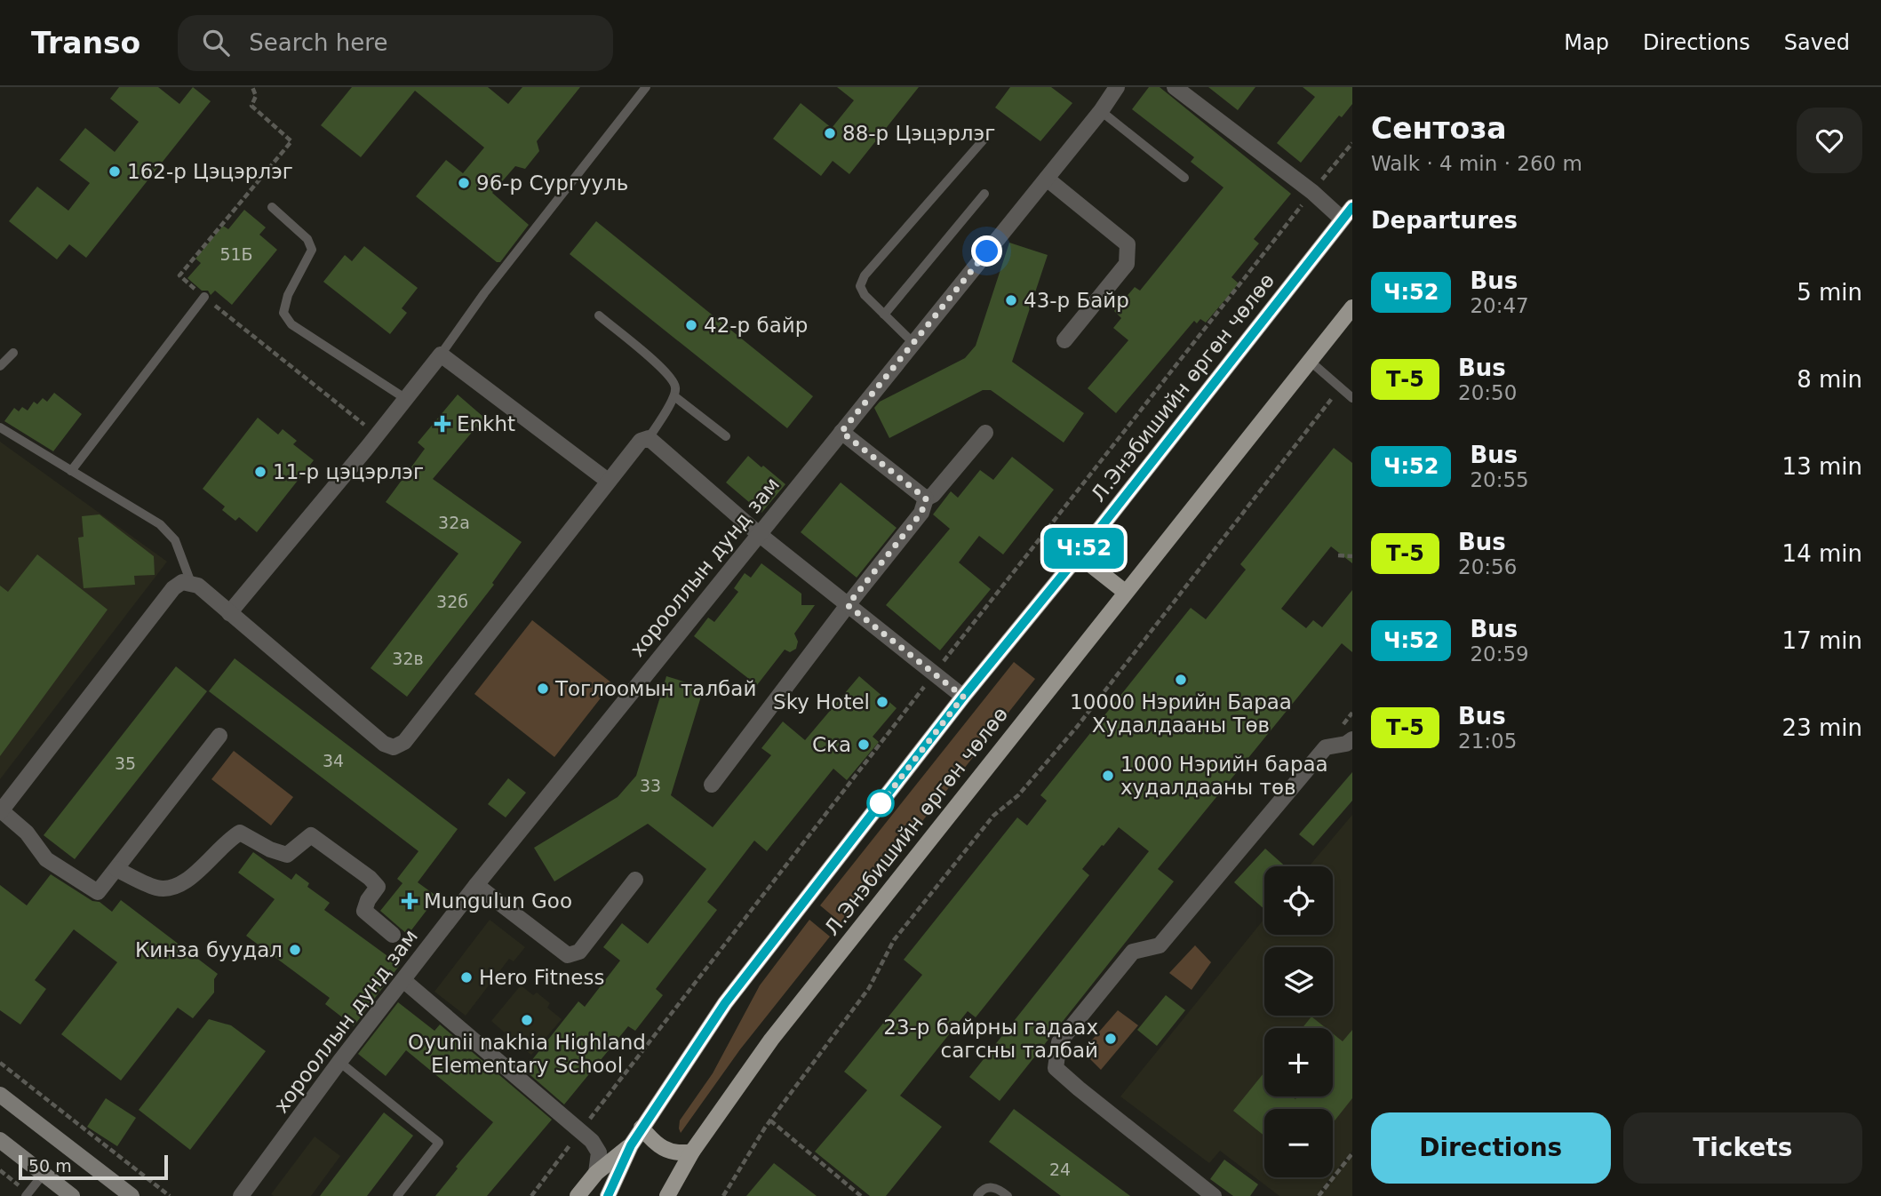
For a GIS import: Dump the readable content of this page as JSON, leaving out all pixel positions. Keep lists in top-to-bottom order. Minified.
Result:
{"streets":{"main road":["Л.Энэбишийн өргөн чөлөө"],"street":["хорооллын дунд зам"]},"places":{"other":["88-р Цэцэрлэг","162-р Цэцэрлэг","96-р Сургууль","43-р Байр","42-p байр","11-р цэцэрлэг","10000 Нэрийн Бараа Худалдааны Төв","Тоглоомын талбай","Sky Hotel","Ска","1000 Нэрийн бараа худалдааны төв","Кинза буудал","Hero Fitness","Oyunii nakhia Highland Elementary School","23-р байрны гадаах сагсны талбай"],"health":["Enkht","Mungulun Goo"]},"lines":["bus line Ч:52"],"house_numbers":["51Б","32а","32б","32в","34","35","33","24"],"scale_bar":"50 m","page":{"header":"Transo","search":"Search here","nav":["Map","Directions","Saved"],"on_map":"Ч:52","heading":[["Сентоза","Walk · 4 min · 260 m"],"Departures"],"list":[{"mark":"Ч:52","name":"Bus","note":"20:47","value":"5 min"},{"mark":"Т-5","name":"Bus","note":"20:50","value":"8 min"},{"mark":"Ч:52","name":"Bus","note":"20:55","value":"13 min"},{"mark":"Т-5","name":"Bus","note":"20:56","value":"14 min"},{"mark":"Ч:52","name":"Bus","note":"20:59","value":"17 min"},{"mark":"Т-5","name":"Bus","note":"21:05","value":"23 min"}],"map_buttons":["+","−"],"buttons":["Directions","Tickets"],"scale":"50 m"}}
